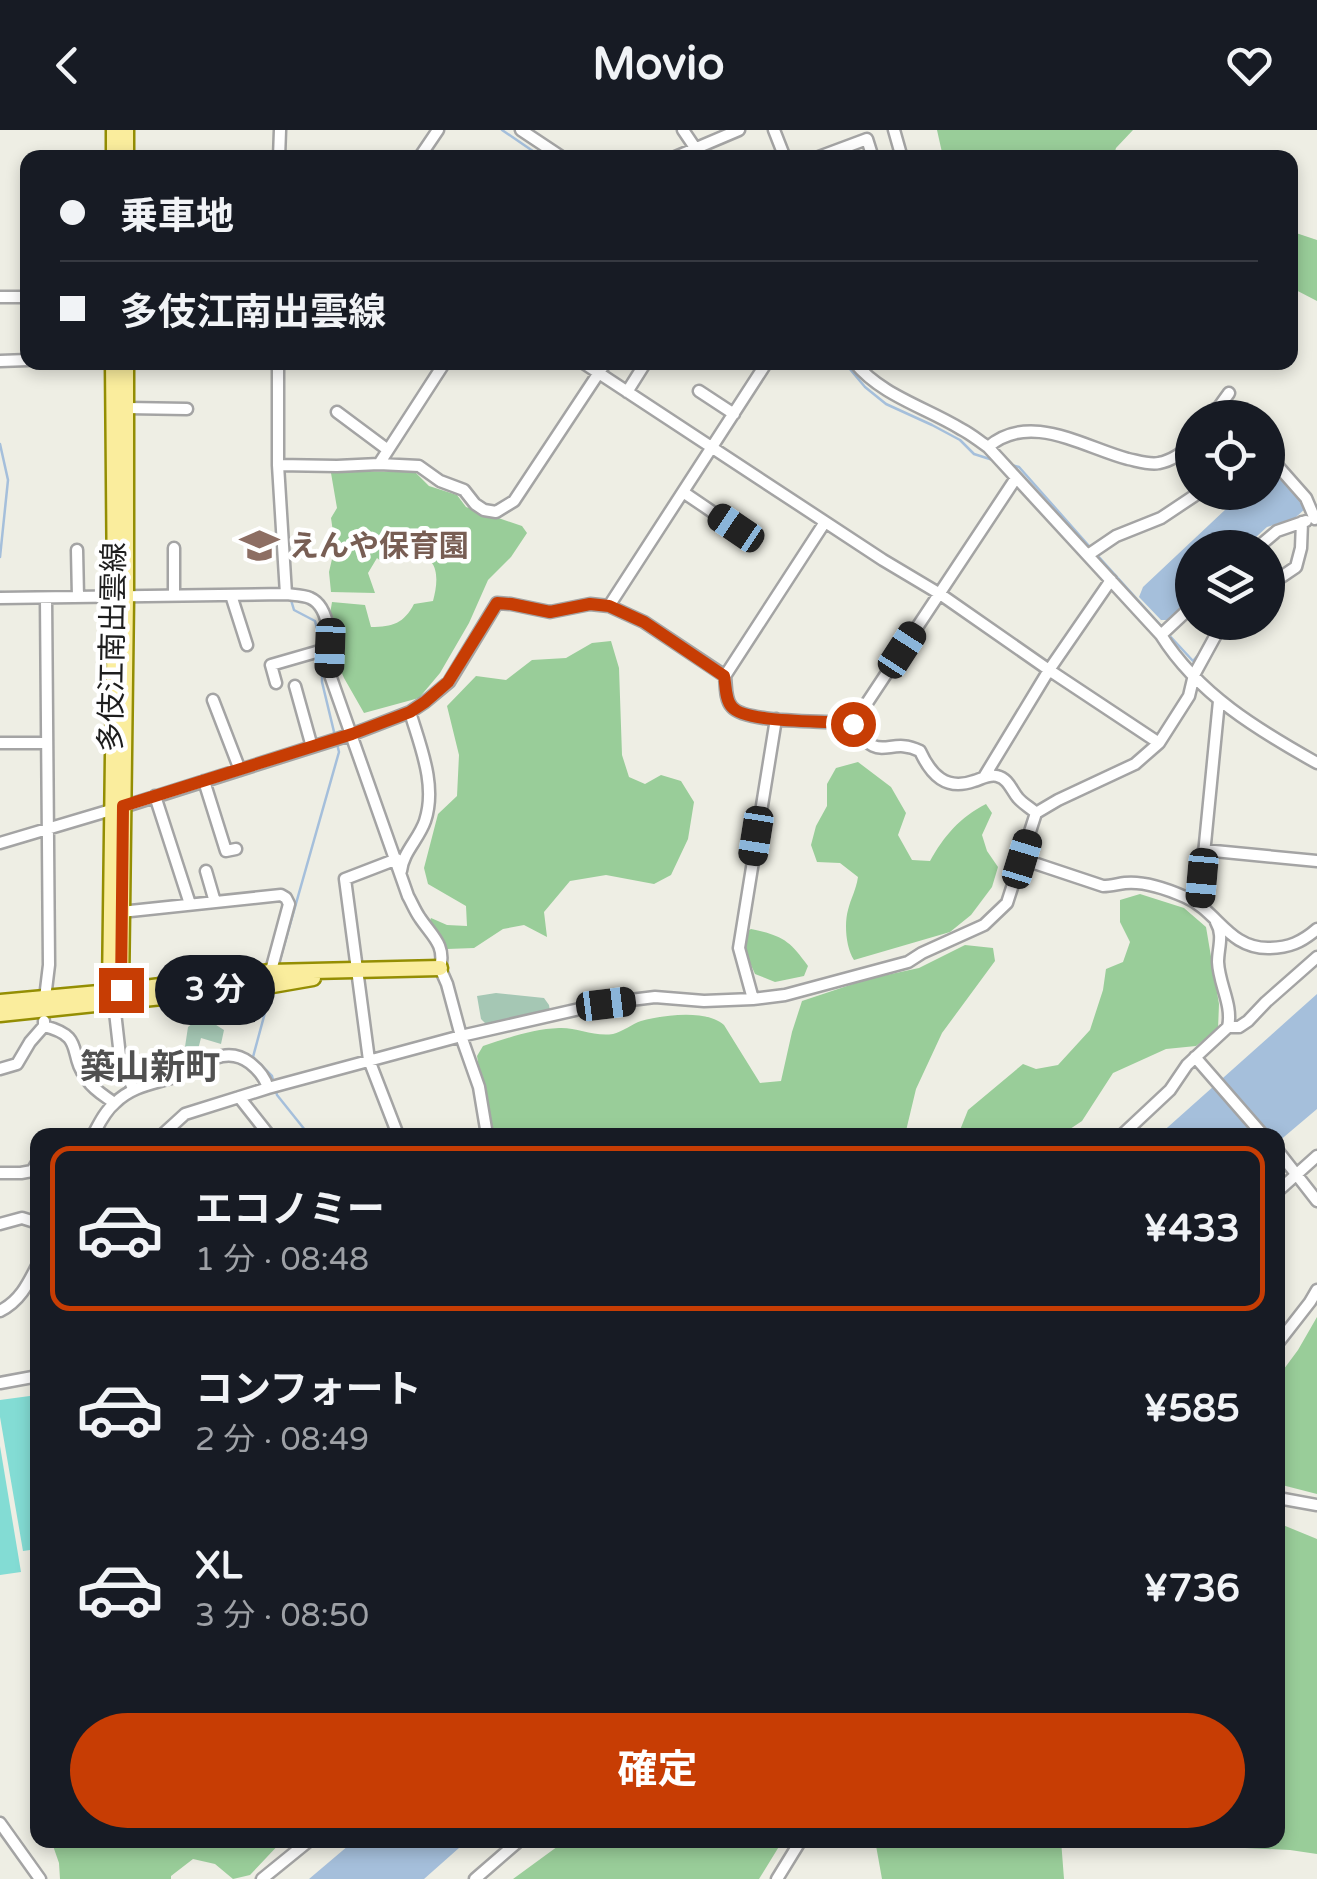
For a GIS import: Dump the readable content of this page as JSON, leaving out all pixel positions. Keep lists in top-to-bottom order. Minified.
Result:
{"streets":{"main road":["多伎江南出雲線"]},"districts":["築山新町"],"places":{"school or university":["えんや保育園"]},"page":{"header":"Movio","banner":["乗車地","多伎江南出雲線"],"bubble":"3 分","list":[{"name":"エコノミー","note":"1 分 · 08:48","value":"¥433"},{"name":"コンフォート","note":"2 分 · 08:49","value":"¥585"},{"name":"XL","note":"3 分 · 08:50","value":"¥736"}],"buttons":"確定"}}
